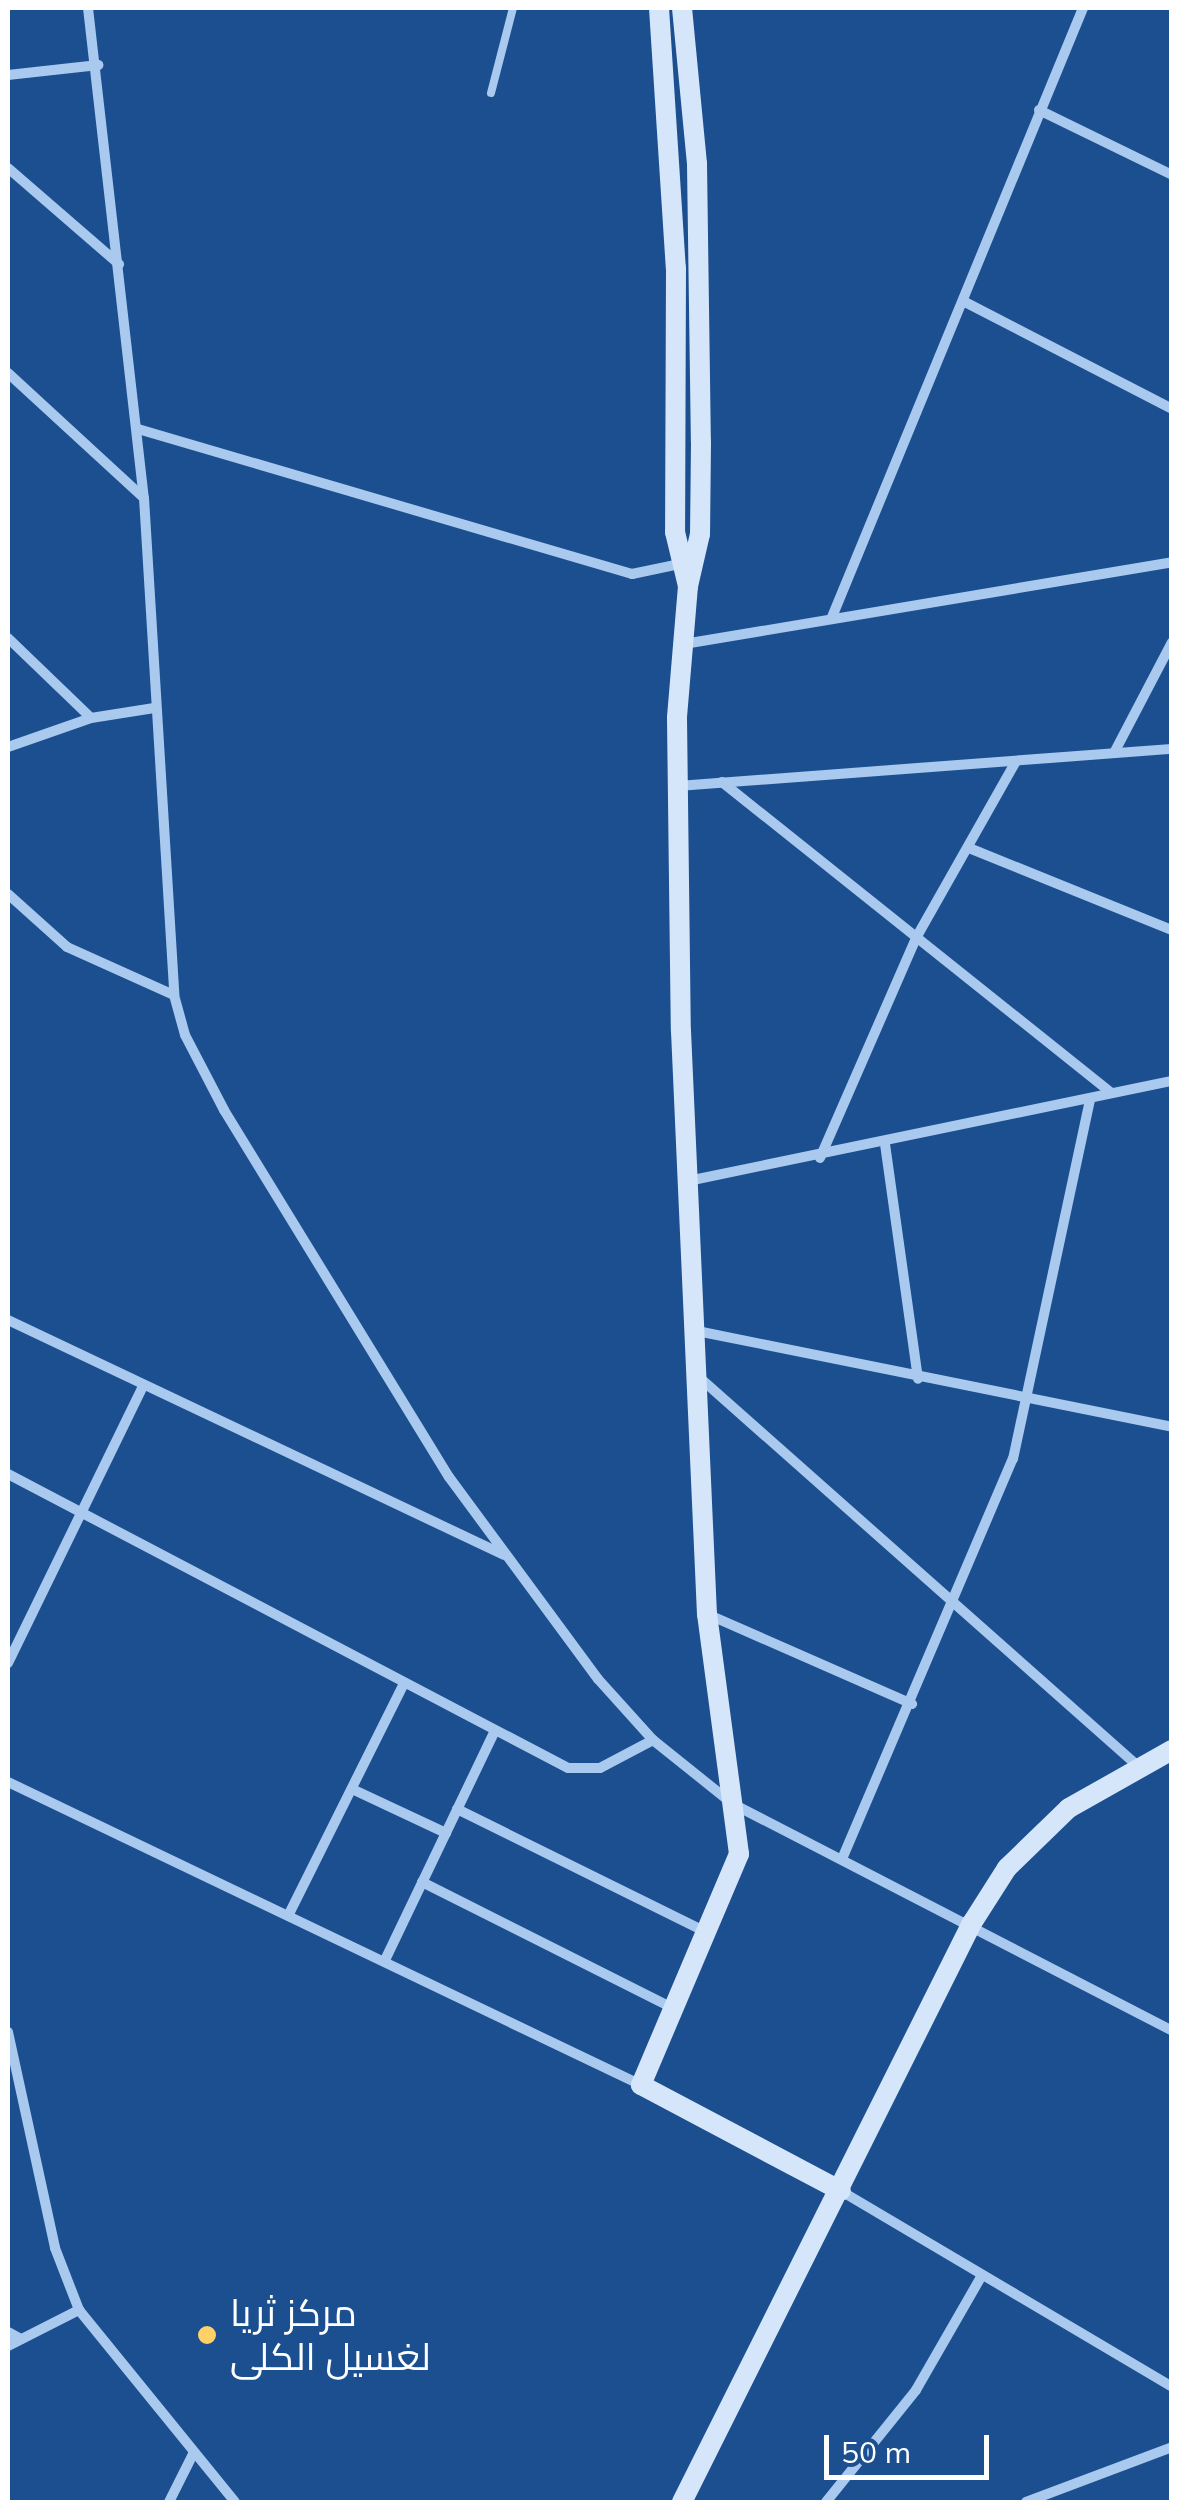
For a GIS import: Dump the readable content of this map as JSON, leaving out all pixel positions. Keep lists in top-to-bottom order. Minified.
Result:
{"places":["مركز ثريا لغسيل الكلى"],"scale_bar":"50 m"}
